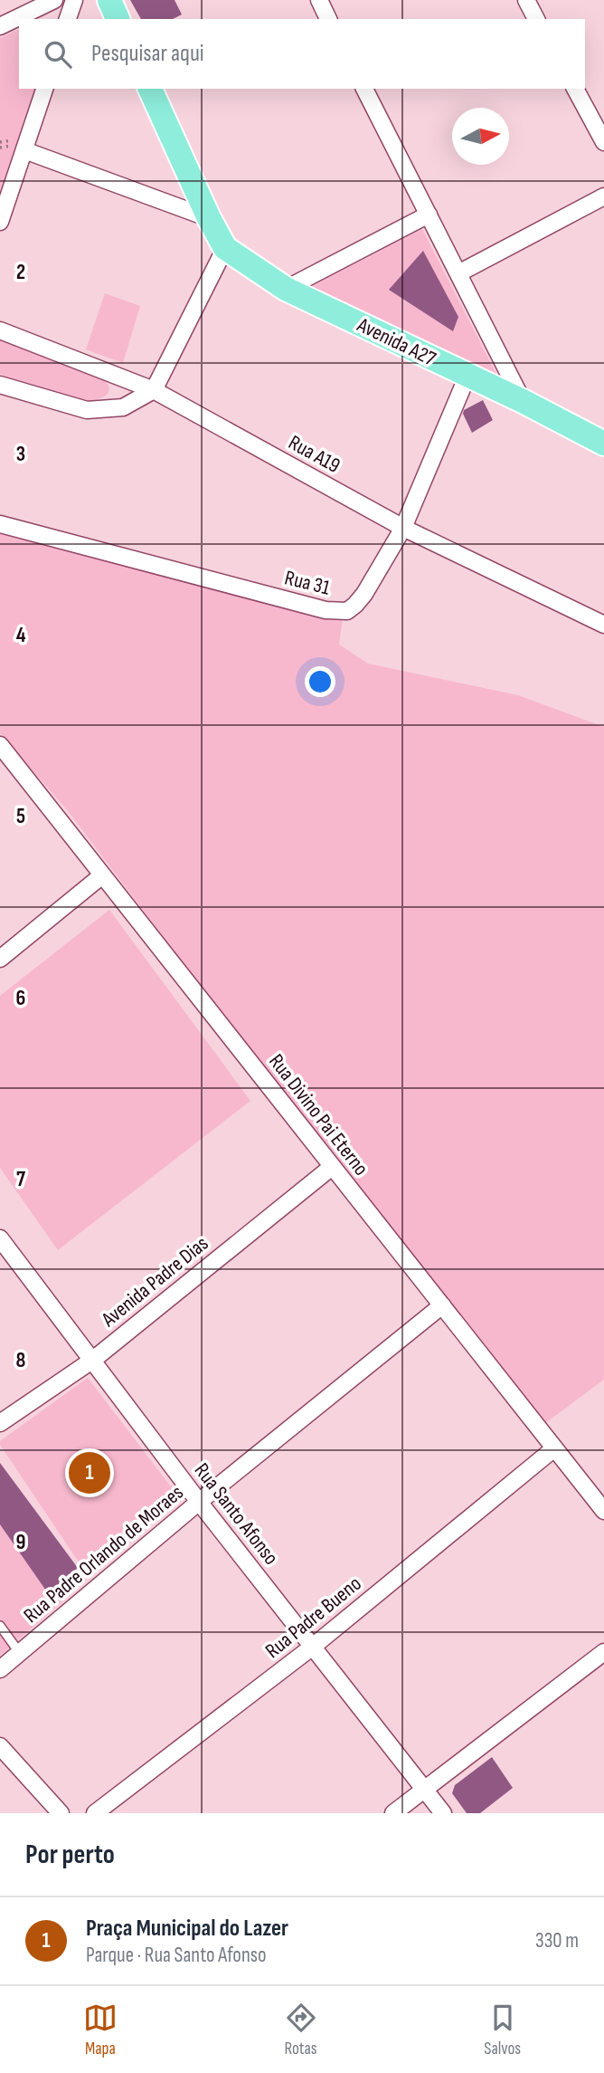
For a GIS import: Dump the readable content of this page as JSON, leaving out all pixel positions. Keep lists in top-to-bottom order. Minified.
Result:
{"streets":{"main road":["Avenida A27"],"street":["Rua A19","Rua 31","Rua Divino Pai Eterno","Avenida Padre Dias","Rua Santo Afonso","Rua Padre Orlando de Moraes","Rua Padre Bueno"]},"crossings":[["Avenida A27","Rua 31"],["Rua A19","Rua 31"],["Rua Divino Pai Eterno","Avenida Padre Dias"],["Rua Divino Pai Eterno","Rua Padre Orlando de Moraes"],["Rua Divino Pai Eterno","Rua Padre Bueno"],["Avenida Padre Dias","Rua Santo Afonso"],["Rua Santo Afonso","Rua Padre Orlando de Moraes"],["Rua Santo Afonso","Rua Padre Bueno"]],"north":"right","page":{"search":"Pesquisar aqui","pins":"1","heading":"Por perto","list":[{"mark":"1","name":"Praça Municipal do Lazer","note":"Parque · Rua Santo Afonso","value":"330 m"}],"nav":["Mapa","Rotas","Salvos"]},"grid":{"rows":["2","3","4","5","6","7","8","9"]}}
